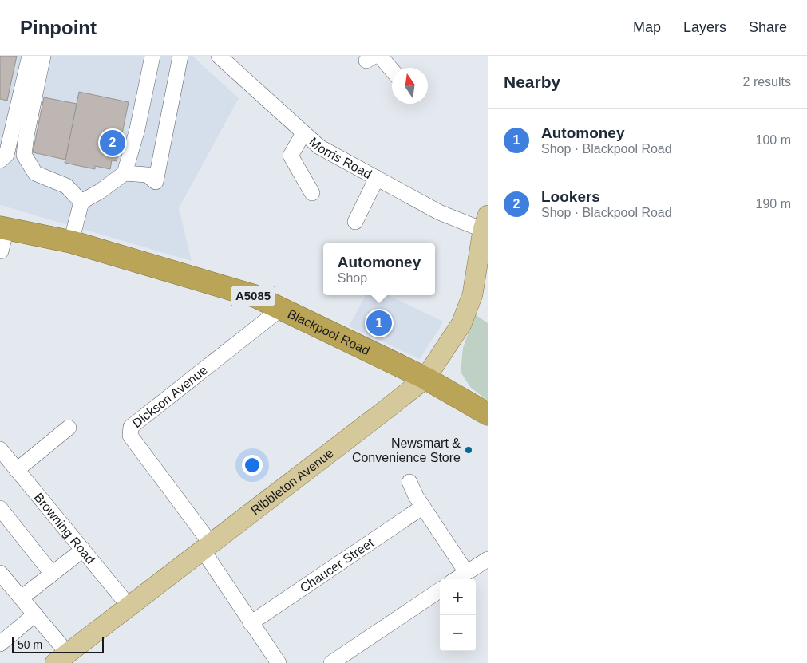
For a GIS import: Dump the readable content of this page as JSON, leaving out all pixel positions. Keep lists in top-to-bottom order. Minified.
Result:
{"streets":{"highway":["A5085","Blackpool Road"],"main road":["Ribbleton Avenue"],"street":["Morris Road","Dickson Avenue","Browning Road","Chaucer Street"]},"crossings":[["Morris Road","Ribbleton Avenue"],["Blackpool Road","Dickson Avenue"],["Blackpool Road","Ribbleton Avenue"],["Dickson Avenue","Ribbleton Avenue"],["Dickson Avenue","Chaucer Street"],["Ribbleton Avenue","Browning Road"]],"places":["Newsmart & Convenience Store"],"scale_bar":"50 m","north":"top","page":{"header":"Pinpoint","nav":["Map","Layers","Share"],"heading":["Nearby","2 results"],"list":[{"mark":"1","name":"Automoney","note":"Shop · Blackpool Road","value":"100 m"},{"mark":"2","name":"Lookers","note":"Shop · Blackpool Road","value":"190 m"}],"pins":["2","1"],"popup":["Automoney","Shop"],"map_buttons":["+","−"],"scale":"50 m"}}
